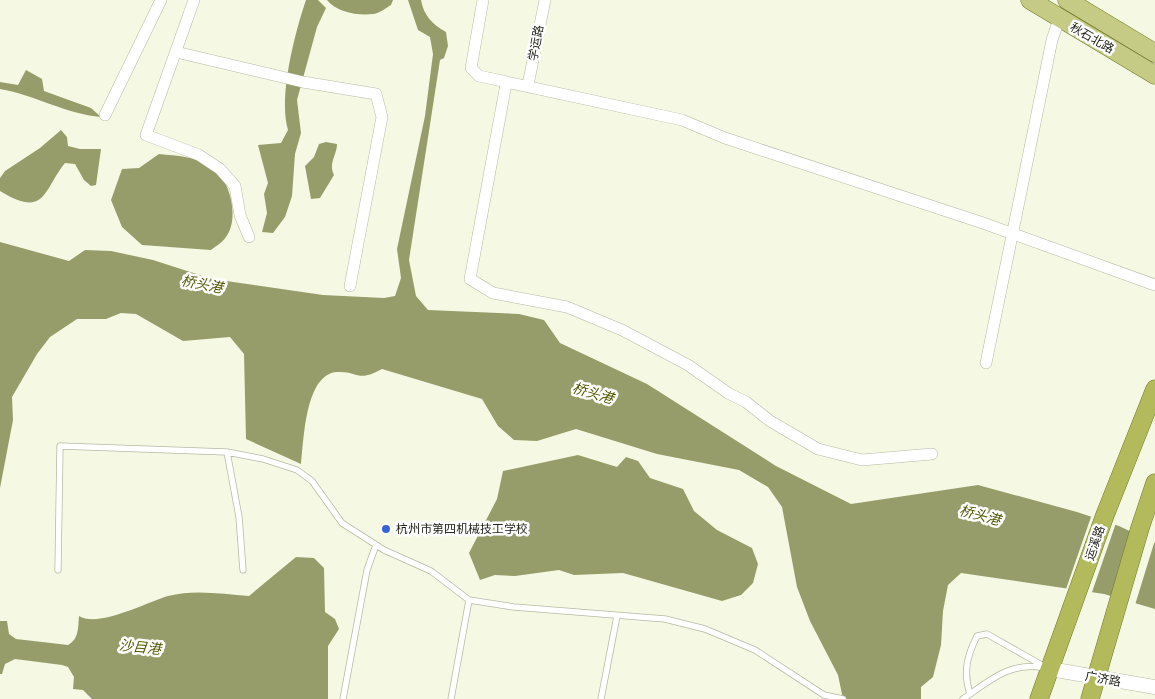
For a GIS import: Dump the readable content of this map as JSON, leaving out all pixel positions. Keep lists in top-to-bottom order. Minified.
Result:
{"streets":{"highway":["运溪路"],"main road":["秋石北路"],"street":["学运路","广济路"]},"crossings":[["运溪路","广济路"]],"water":["桥头港","沙目港"],"places":["杭州市第四机械技工学校"]}
